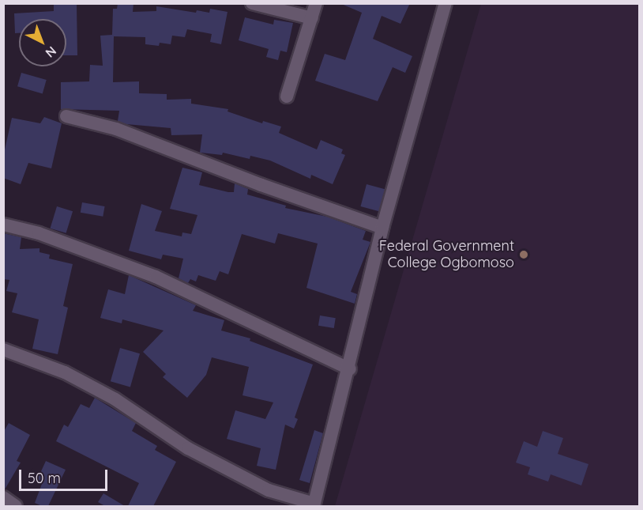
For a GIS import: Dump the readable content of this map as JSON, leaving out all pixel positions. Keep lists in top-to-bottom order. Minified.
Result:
{"places":["Federal Government College Ogbomoso"],"scale_bar":"50 m","north":"bottom right"}
